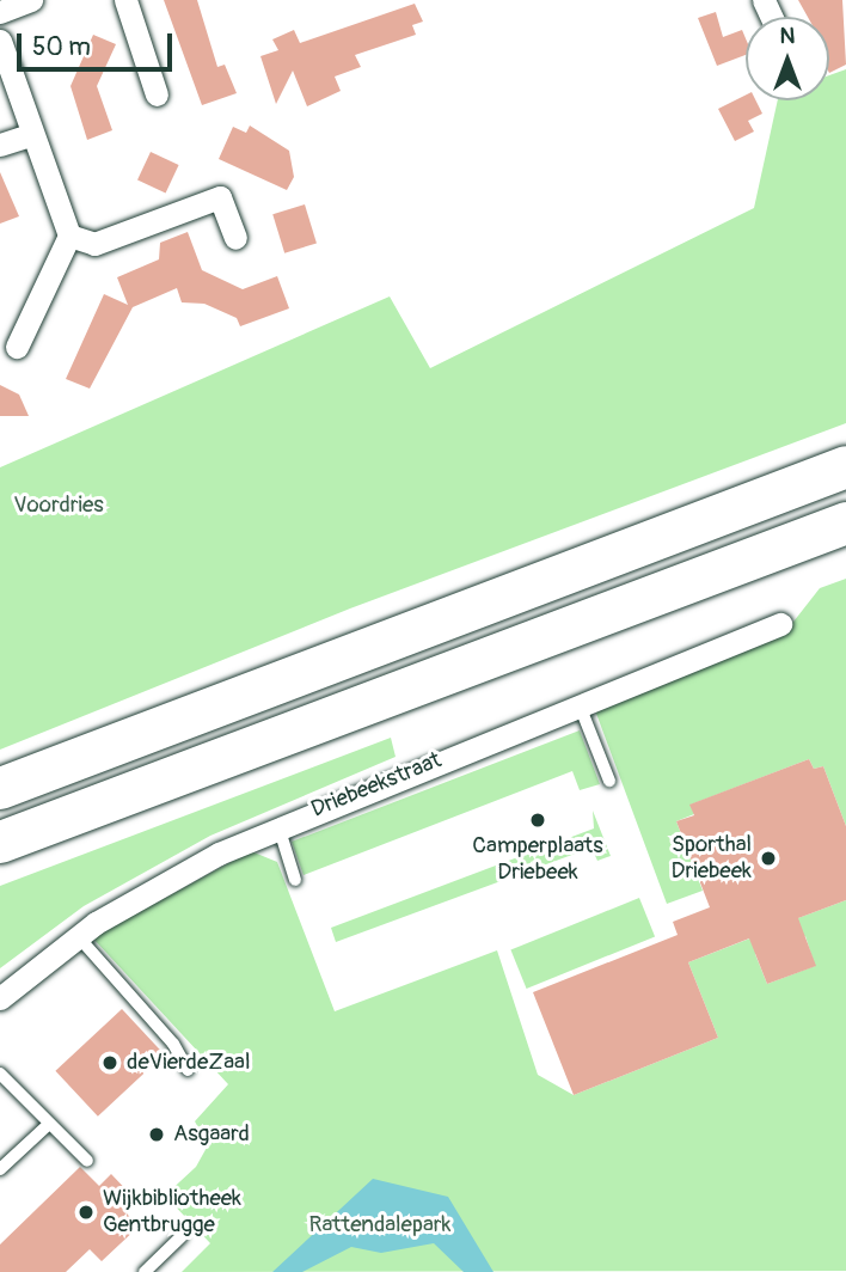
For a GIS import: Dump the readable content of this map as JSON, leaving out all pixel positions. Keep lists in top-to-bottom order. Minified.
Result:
{"streets":{"street":["Driebeekstraat"]},"parks":["Voordries","Rattendalepark"],"places":["Camperplaats Driebeek","Sporthal Driebeek","deVierdeZaal","Asgaard","Wijkbibliotheek Gentbrugge"],"scale_bar":"50 m","north":"top"}
